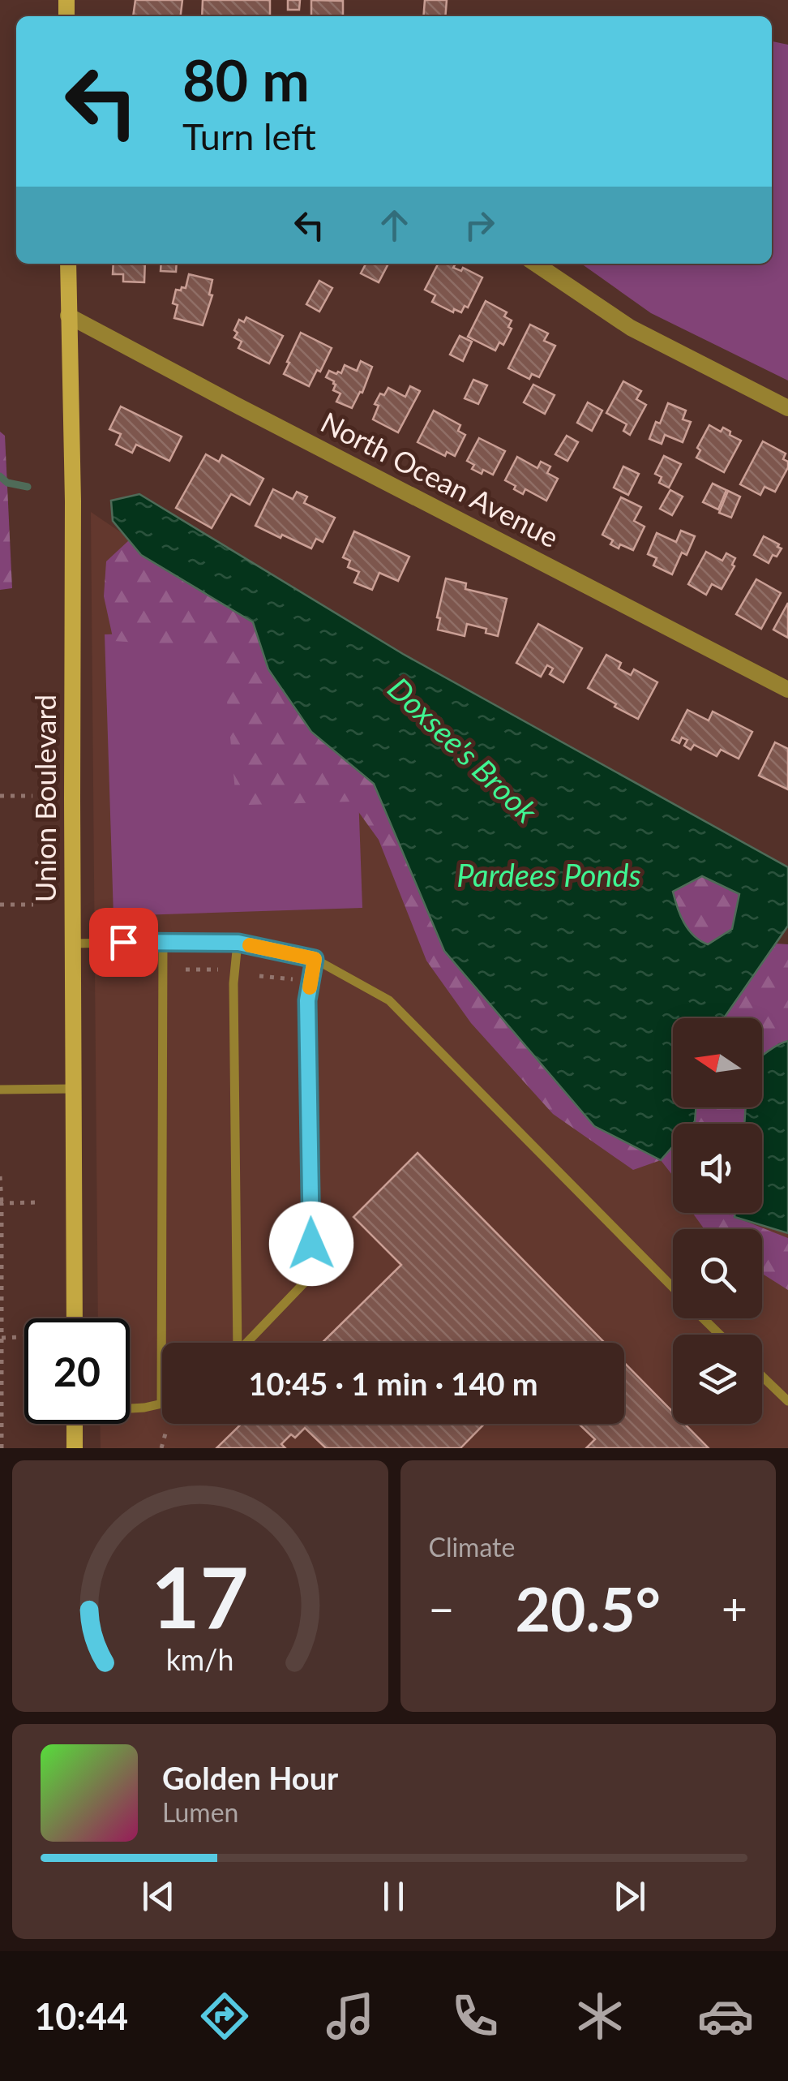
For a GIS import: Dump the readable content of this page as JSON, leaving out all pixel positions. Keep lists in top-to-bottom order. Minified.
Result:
{"streets":{"main road":["Union Boulevard"],"street":["North Ocean Avenue"]},"crossings":[["North Ocean Avenue","Union Boulevard"]],"water":["Doxsee's Brook","Pardees Ponds"],"north":"left","page":{"turn":["80 m","Turn left"],"limit":"20","trip":"10:45 · 1 min · 140 m","tile":"Climate","heat":["−","20.5°","+"],"song":["Golden Hour","Lumen"],"tabs":"10:44","gauge":["17","km/h"]}}
